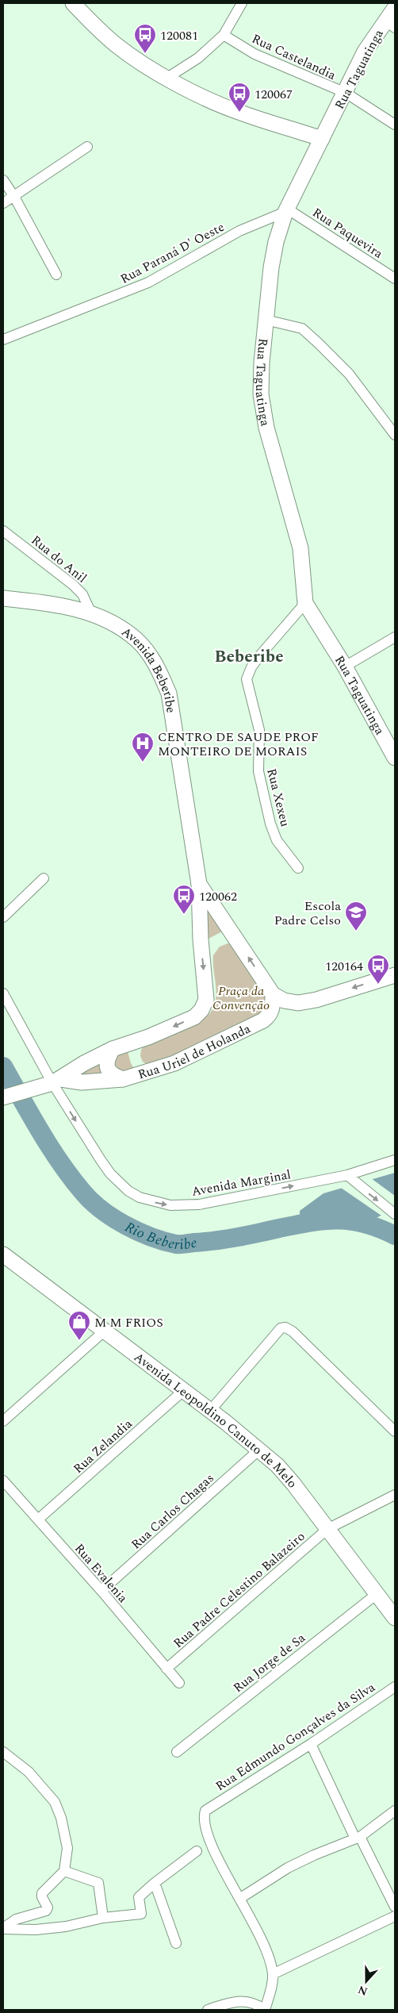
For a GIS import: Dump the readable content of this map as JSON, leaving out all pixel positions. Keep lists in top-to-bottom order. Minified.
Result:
{"streets":{"street":["Rua Castelandia","Rua Taguatinga","Rua Paquevira","Rua Paraná D' Oeste","Rua do Anil","Avenida Beberibe","Rua Xexeu","Rua Uriel de Holanda","Avenida Marginal","Avenida Leopoldino Canuto de Melo","Rua Zelandia","Rua Carlos Chagas","Rua Evalenia","Rua Padre Celestino Balazeiro","Rua Jorge de Sa","Rua Edmundo Gonçalves da Silva"]},"crossings":[["Rua Castelandia","Rua Taguatinga"],["Rua Taguatinga","Rua Paquevira"],["Rua Taguatinga","Rua Paraná D' Oeste"],["Rua Taguatinga","Rua Xexeu"],["Rua Paquevira","Rua Paraná D' Oeste"],["Rua do Anil","Avenida Beberibe"],["Avenida Beberibe","Rua Uriel de Holanda"],["Rua Uriel de Holanda","Avenida Marginal"],["Avenida Leopoldino Canuto de Melo","Rua Zelandia"],["Avenida Leopoldino Canuto de Melo","Rua Carlos Chagas"],["Avenida Leopoldino Canuto de Melo","Rua Padre Celestino Balazeiro"],["Avenida Leopoldino Canuto de Melo","Rua Jorge de Sa"],["Rua Zelandia","Rua Evalenia"],["Rua Carlos Chagas","Rua Evalenia"],["Rua Evalenia","Rua Padre Celestino Balazeiro"]],"one_way":["Avenida Marginal"],"districts":["Beberibe"],"water":["Rio Beberibe"],"parks":["Praça da Convenção"],"places":{"bus stop":["120081","120067","120062","120164"],"hospital":["CENTRO DE SAUDE PROF MONTEIRO DE MORAIS"],"school or university":["Escola Padre Celso"],"shop":["M M FRIOS"]},"north":"bottom"}
